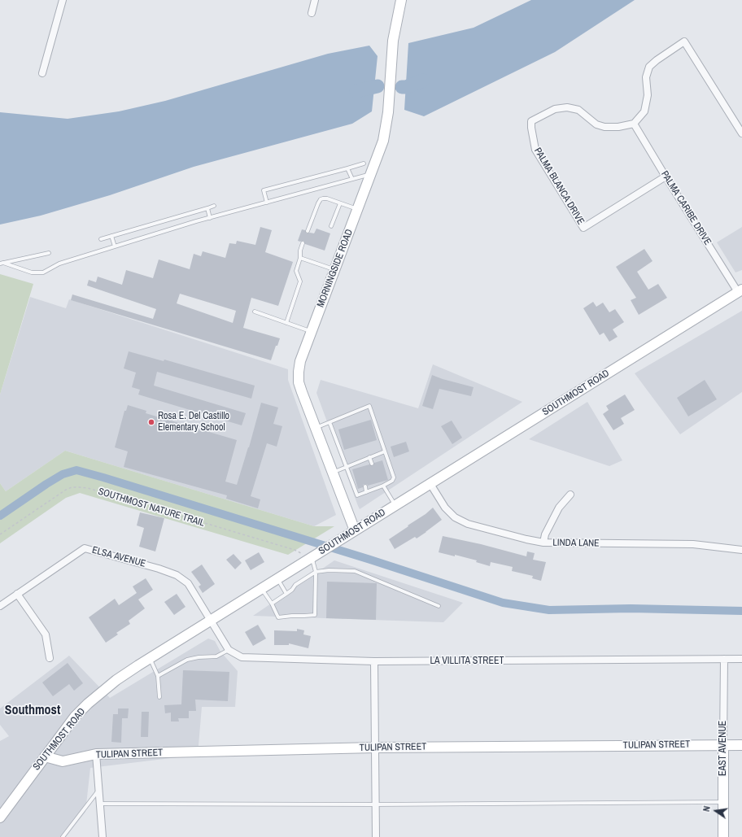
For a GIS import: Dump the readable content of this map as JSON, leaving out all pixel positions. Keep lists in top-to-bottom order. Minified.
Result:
{"streets":{"street":["PALMA BLANCA DRIVE","PALMA CARIBE DRIVE","MORNINGSIDE ROAD","SOUTHMOST ROAD","LINDA LANE","ELSA AVENUE","LA VILLITA STREET","TULIPAN STREET","EAST AVENUE"],"path":["SOUTHMOST NATURE TRAIL"]},"crossings":[["PALMA BLANCA DRIVE","PALMA CARIBE DRIVE"],["PALMA CARIBE DRIVE","SOUTHMOST ROAD"],["MORNINGSIDE ROAD","SOUTHMOST ROAD"],["SOUTHMOST ROAD","SOUTHMOST NATURE TRAIL"],["SOUTHMOST ROAD","LINDA LANE"],["SOUTHMOST ROAD","ELSA AVENUE"],["SOUTHMOST ROAD","TULIPAN STREET"],["LA VILLITA STREET","EAST AVENUE"],["TULIPAN STREET","EAST AVENUE"]],"districts":["Southmost"],"places":["Rosa E. Del Castillo Elementary School"],"north":"left"}
